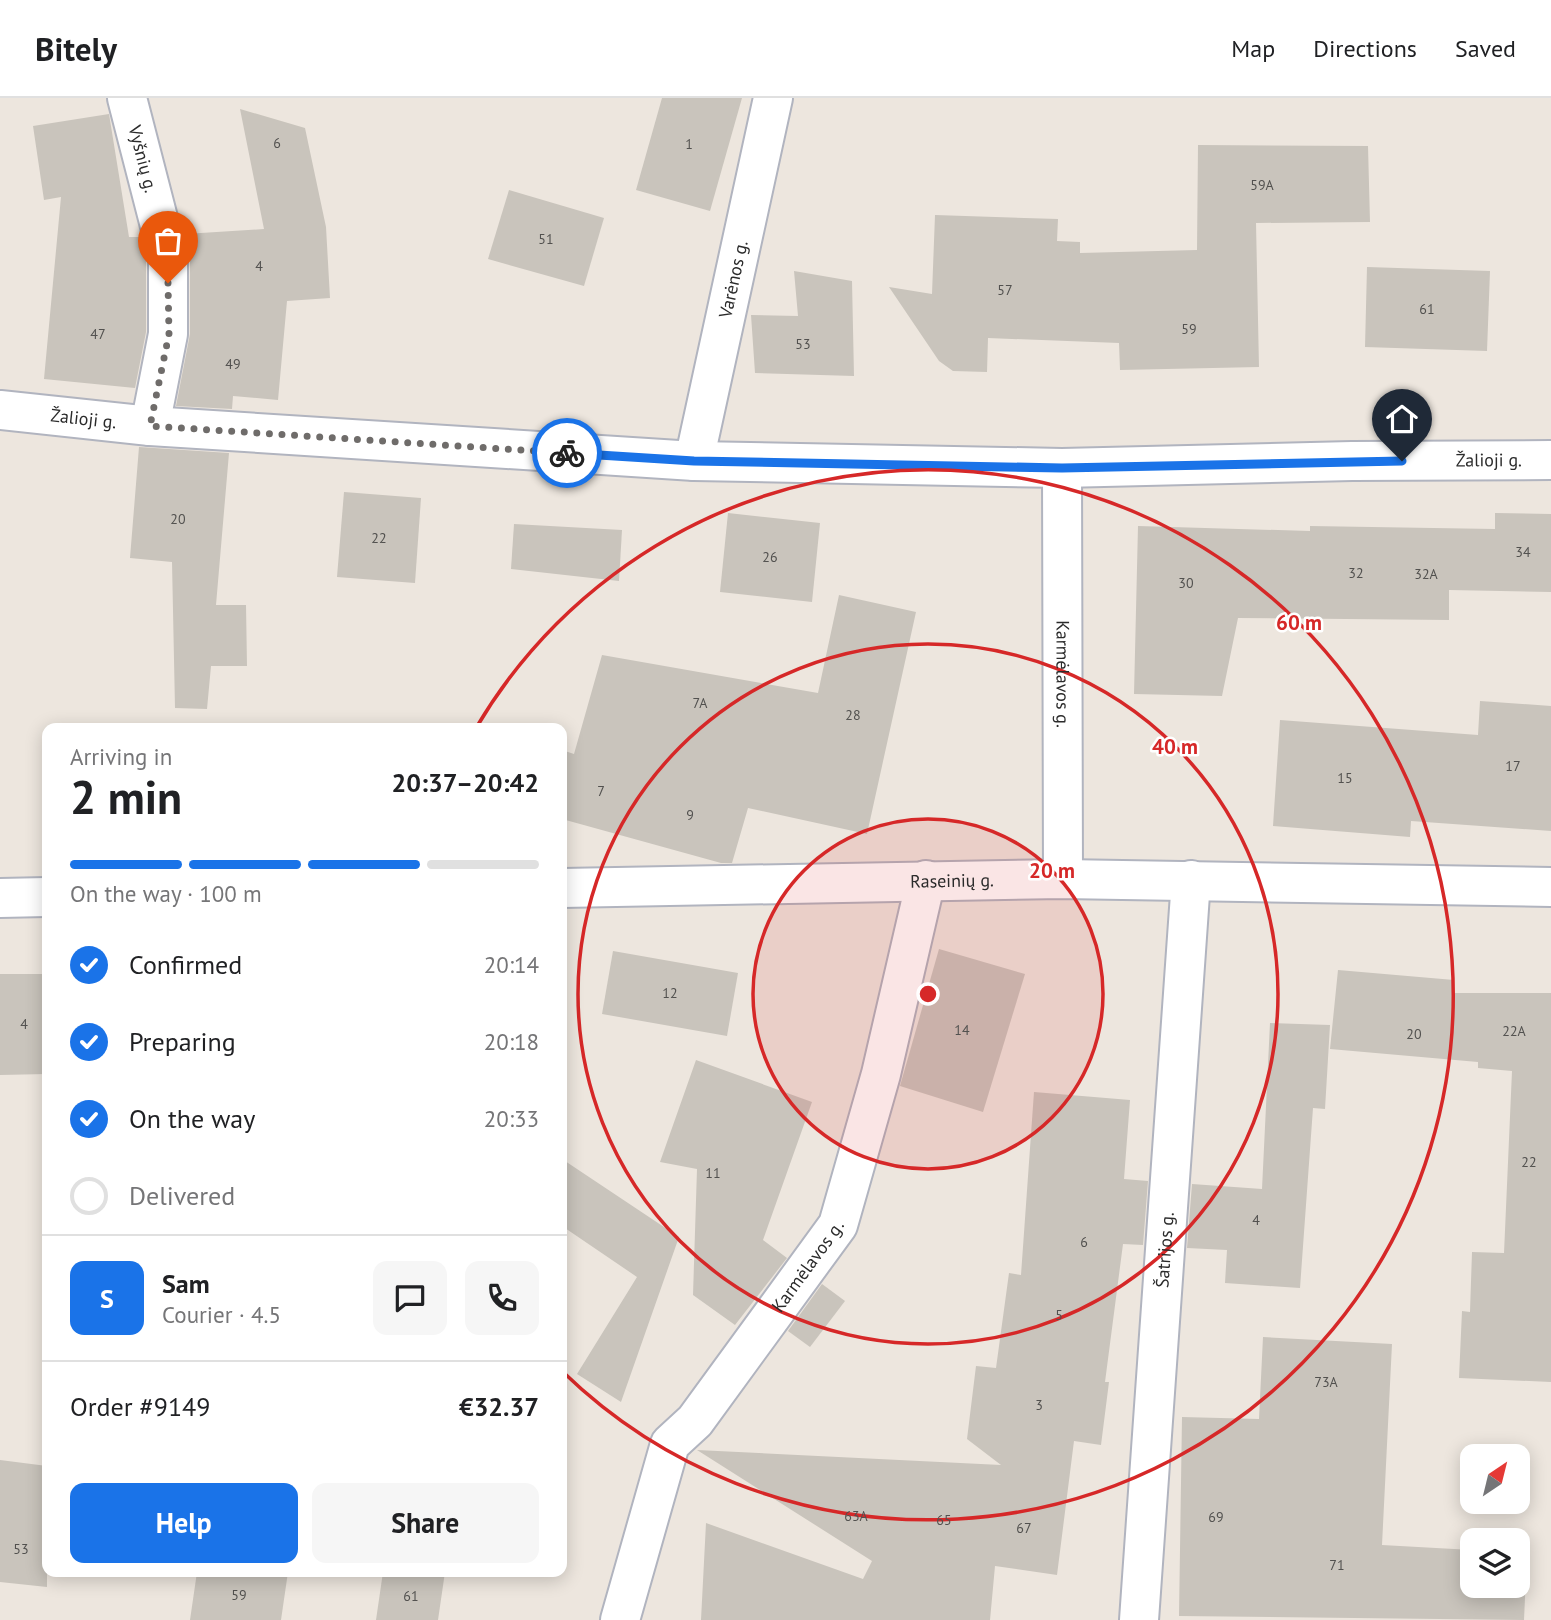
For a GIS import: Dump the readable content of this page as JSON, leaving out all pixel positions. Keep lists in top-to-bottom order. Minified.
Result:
{"streets":{"street":["Vyšnių g.","Varėnos g.","Žalioji g.","Karmėlavos g.","Raseinių g.","Šatrijos g."]},"crossings":[["Vyšnių g.","Žalioji g."],["Varėnos g.","Žalioji g."],["Žalioji g.","Karmėlavos g."],["Karmėlavos g.","Raseinių g."],["Raseinių g.","Šatrijos g."]],"house_numbers":["6","1","59A","51","4","57","61","59","47","53","49","20","22","34","26","32","32A","30","7A","28","17","15","7","9","12","4","14","22A","20","22","11","4","6","5","73A","3","63A","69","65","67","53","71","59","61"],"north":"top right","page":{"header":"Bitely","nav":["Map","Directions","Saved"],"heading":["2 min","Arriving in","20:37–20:42"],"panel":["Sam","Courier · 4.5","Order #9149","€32.37"],"bar":"On the way · 100 m","list":[["Confirmed","20:14"],["Preparing","20:18"],["On the way","20:33"],"Delivered"],"round":"S","buttons":["Help","Share"]},"rings":["60 m","40 m","20 m"]}
